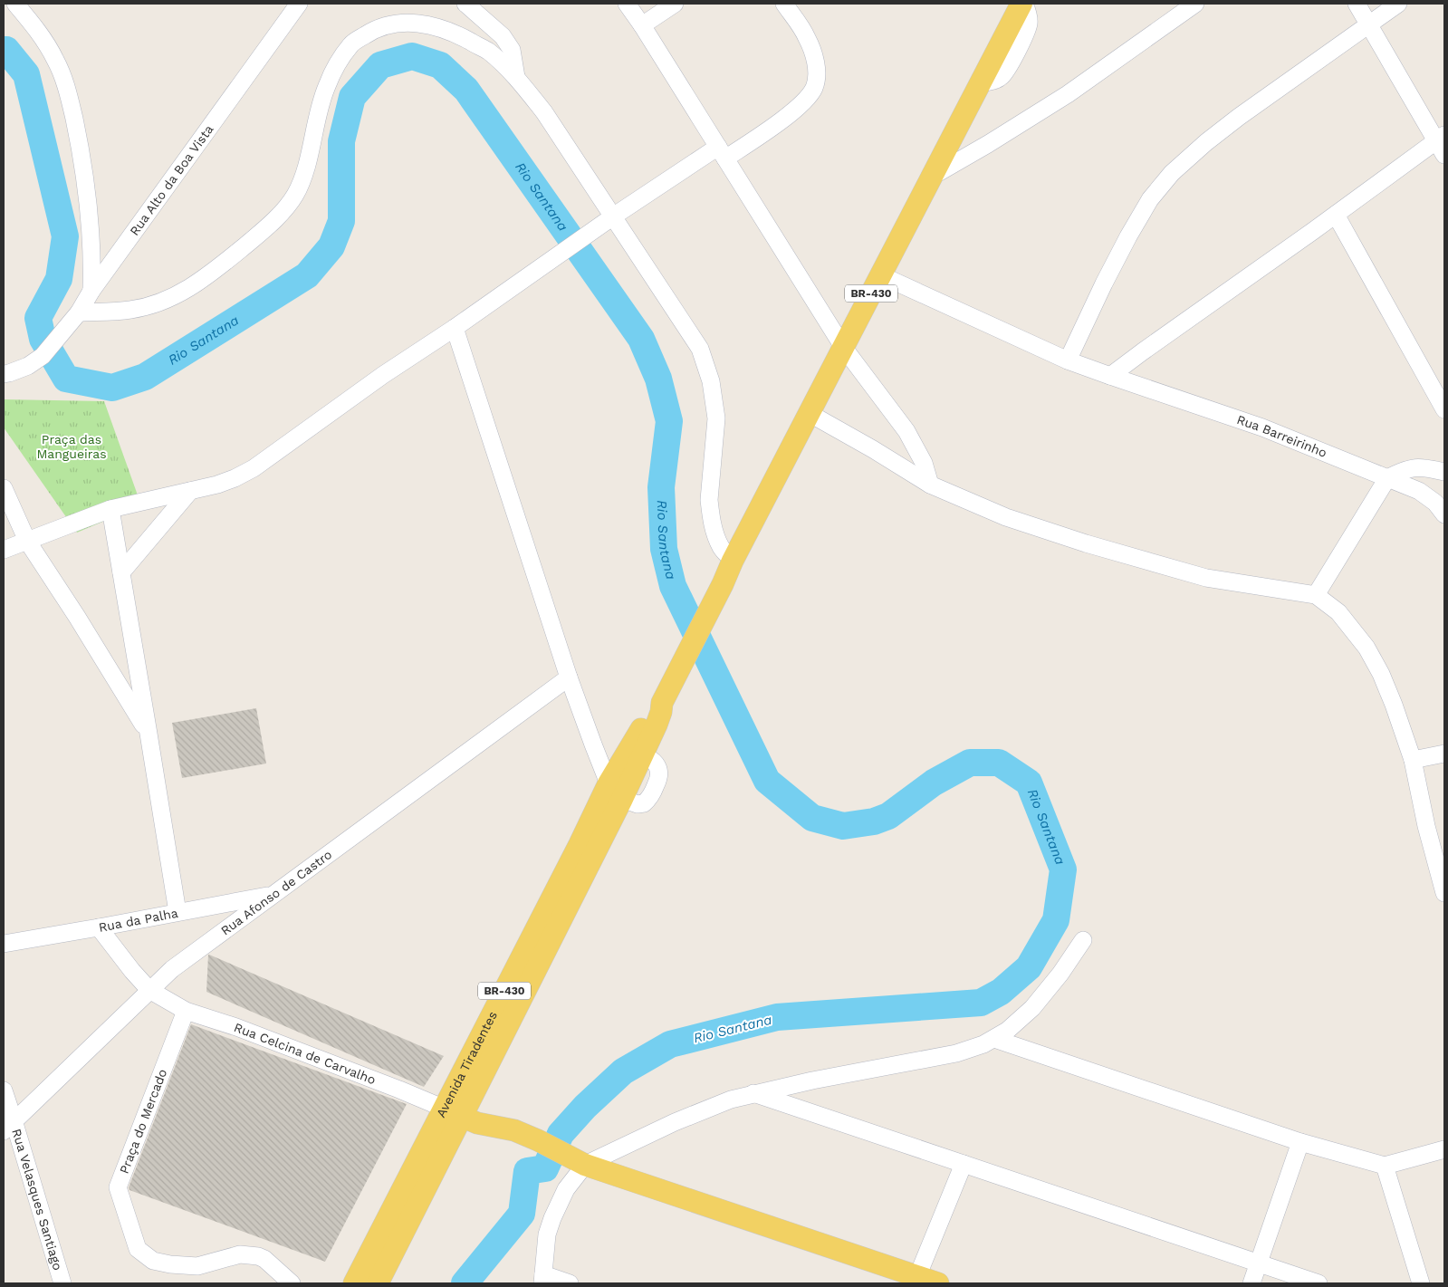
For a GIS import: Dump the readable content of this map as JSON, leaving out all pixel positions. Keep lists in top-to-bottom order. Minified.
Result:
{"streets":{"main road":["BR-430","Rua Celcina de Carvalho","Avenida Tiradentes"],"street":["Rua Alto da Boa Vista","Rua Barreirinho","Rua Afonso de Castro","Rua da Palha","Praça do Mercado","Rua Velasques Santiago"]},"crossings":[["BR-430","Rua Barreirinho"],["BR-430","Rua Celcina de Carvalho"],["BR-430","Avenida Tiradentes"],["Rua Afonso de Castro","Rua da Palha"],["Rua Afonso de Castro","Rua Celcina de Carvalho"],["Rua Afonso de Castro","Rua Velasques Santiago"],["Rua da Palha","Rua Celcina de Carvalho"],["Rua Celcina de Carvalho","Avenida Tiradentes"],["Rua Celcina de Carvalho","Praça do Mercado"]],"water":["Rio Santana"],"parks":["Praça das Mangueiras"]}
